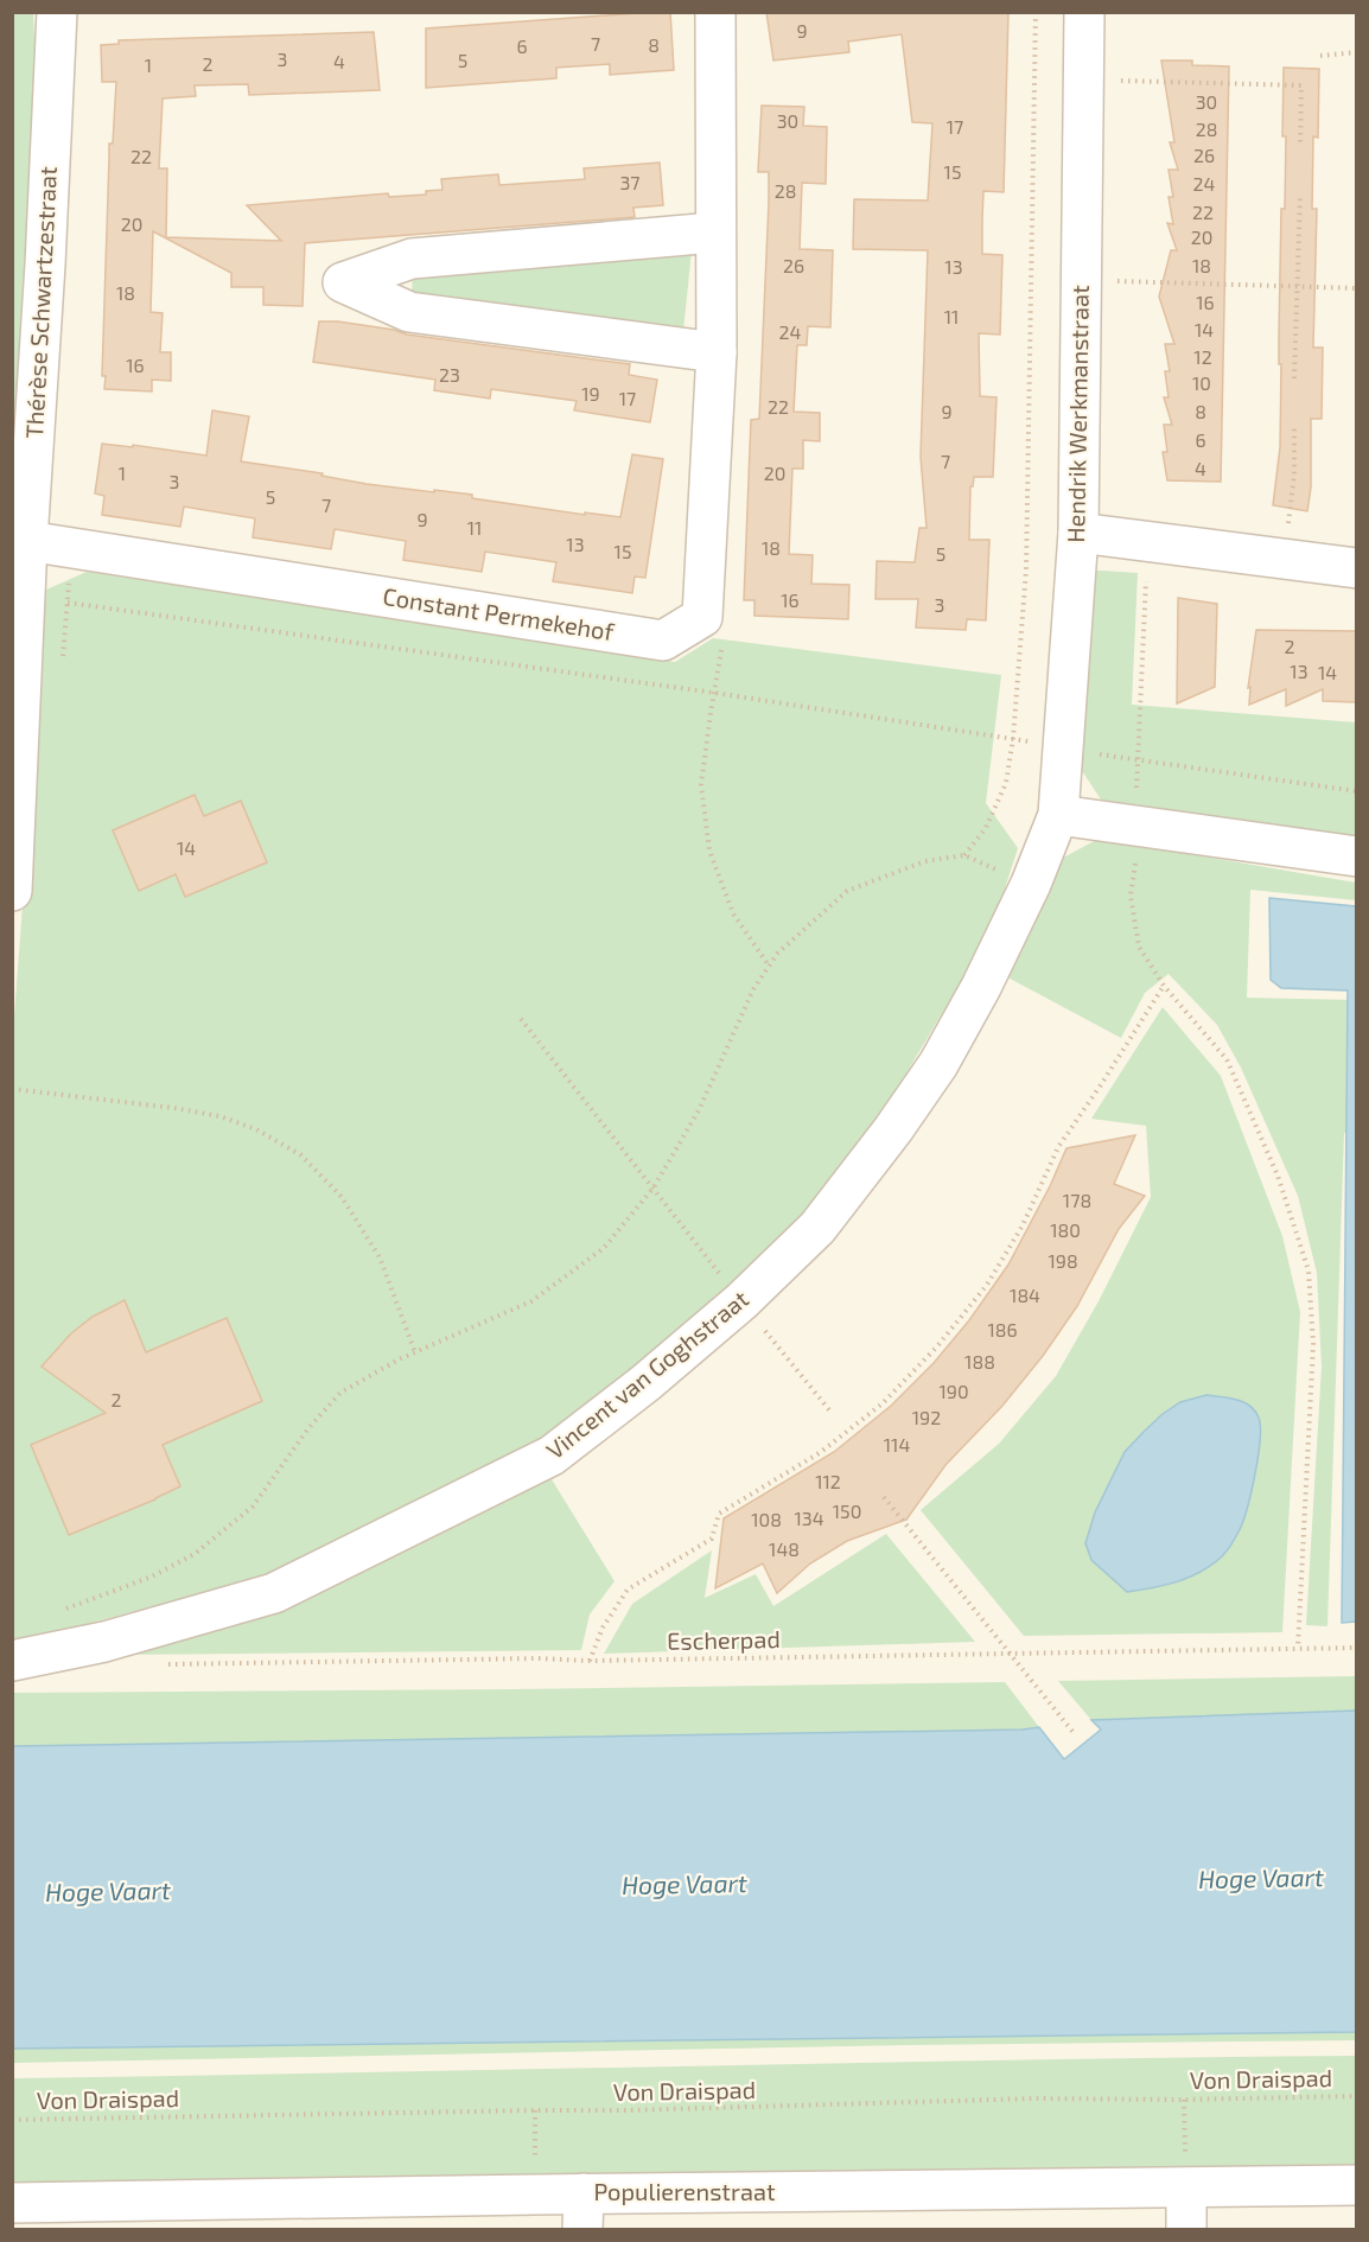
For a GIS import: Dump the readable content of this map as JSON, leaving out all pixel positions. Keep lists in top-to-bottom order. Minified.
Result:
{"streets":{"street":["Thérèse Schwartzestraat","Hendrik Werkmanstraat","Constant Permekehof","Vincent van Goghstraat","Populierenstraat"],"path":["Escherpad","Von Draispad"]},"crossings":[["Thérèse Schwartzestraat","Constant Permekehof"],["Hendrik Werkmanstraat","Vincent van Goghstraat"]],"water":["Hoge Vaart"],"house_numbers":["9","7","8","6","3","5","4","2","1","30","30","17","28","26","22","15","37","24","28","22","20","20","26","18","13","18","16","11","14","24","12","16","23","10","19","17","22","9","8","6","7","4","1","20","3","5","7","9","11","13","18","15","5","16","3","2","13","14","14","178","180","198","184","186","188","190","2","192","114","112","150","134","108","148"]}
